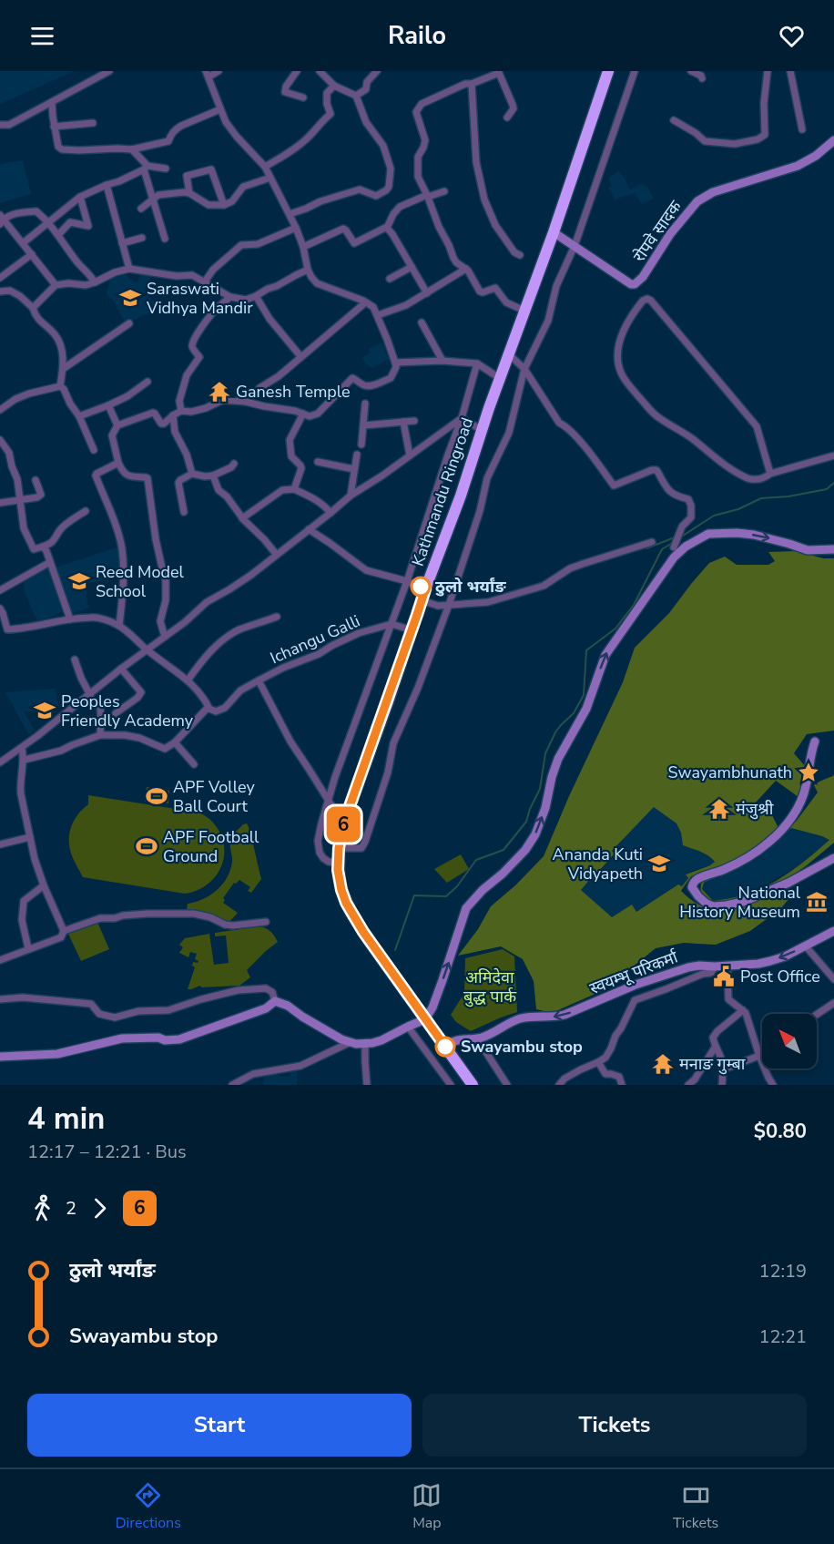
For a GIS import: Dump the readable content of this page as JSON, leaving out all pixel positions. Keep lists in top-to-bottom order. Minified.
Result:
{"streets":{"highway":["Kathmandu Ringroad"],"main road":["रोपवे सादक","स्वयम्भू परिकर्मा"],"street":["Ichangu Galli"]},"crossings":[["रोपवे सादक","Kathmandu Ringroad"],["Kathmandu Ringroad","Ichangu Galli"],["Kathmandu Ringroad","स्वयम्भू परिकर्मा"]],"one_way":["स्वयम्भू परिकर्मा"],"parks":["अमिदेवा बुद्ध पार्क"],"places":{"school or university":["Saraswati Vidhya Mandir","Reed Model School","Peoples Friendly Academy","Ananda Kuti Vidyapeth"],"temple":["Ganesh Temple","मंजुश्री","मनाङ गुम्बा"],"other":["ठुलो भर्यांङ","Swayambu stop"],"place":["Swayambhunath"],"sports":["APF Volley Ball Court","APF Football Ground"],"museum":["National History Museum"],"public building":["Post Office"]},"lines":["bus line 6"],"north":"top left","page":{"header":"Railo","on_map":"6","heading":["4 min","12:17 – 12:21 · Bus","$0.80"],"legs":["2","6"],"list":[{"name":"ठुलो भर्यांङ","value":"12:19"},{"name":"Swayambu stop","value":"12:21"}],"buttons":["Start","Tickets"],"tabs":["Directions","Map","Tickets"]}}
